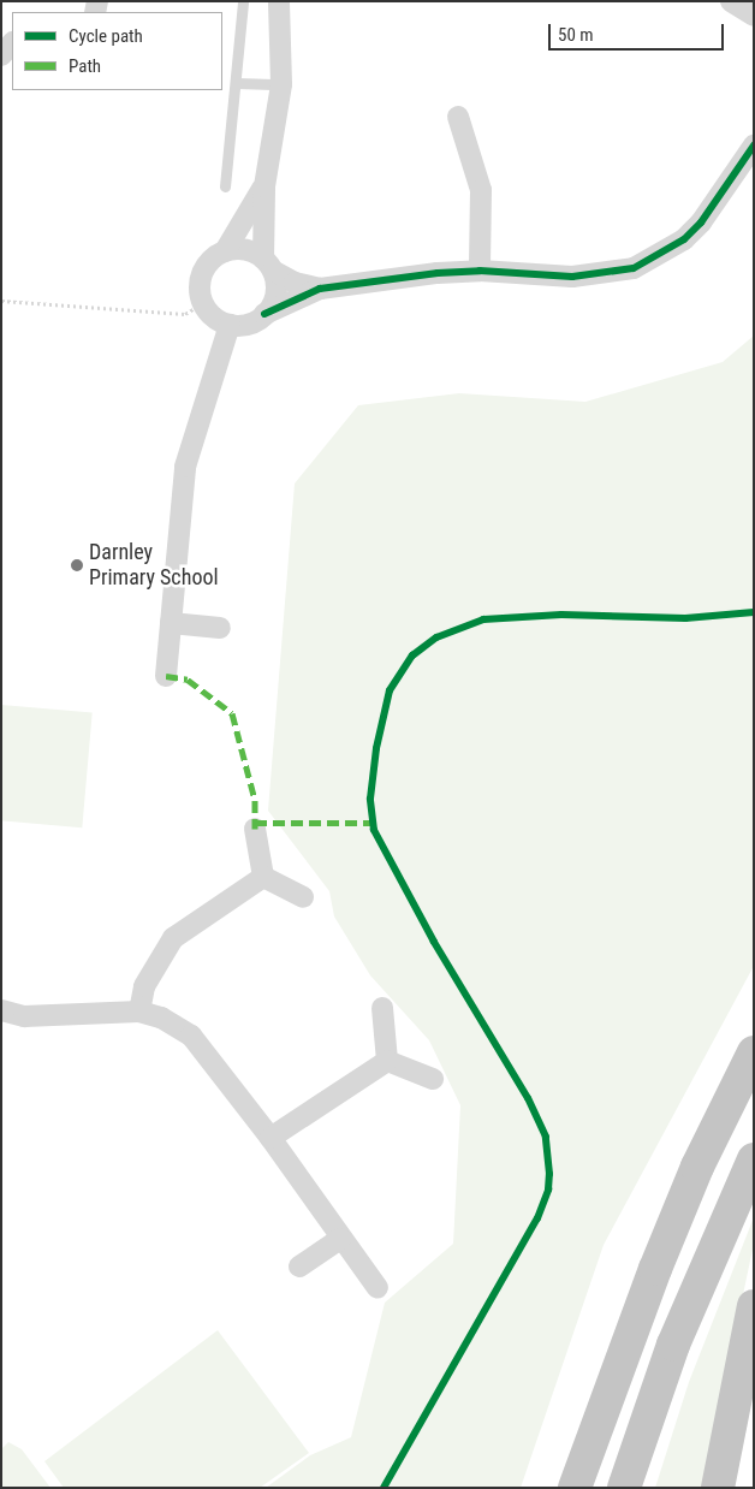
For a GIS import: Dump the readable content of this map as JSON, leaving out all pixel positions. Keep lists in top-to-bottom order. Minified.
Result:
{"places":["Darnley Primary School"],"legend":["Cycle path","Path"],"scale_bar":"50 m"}
